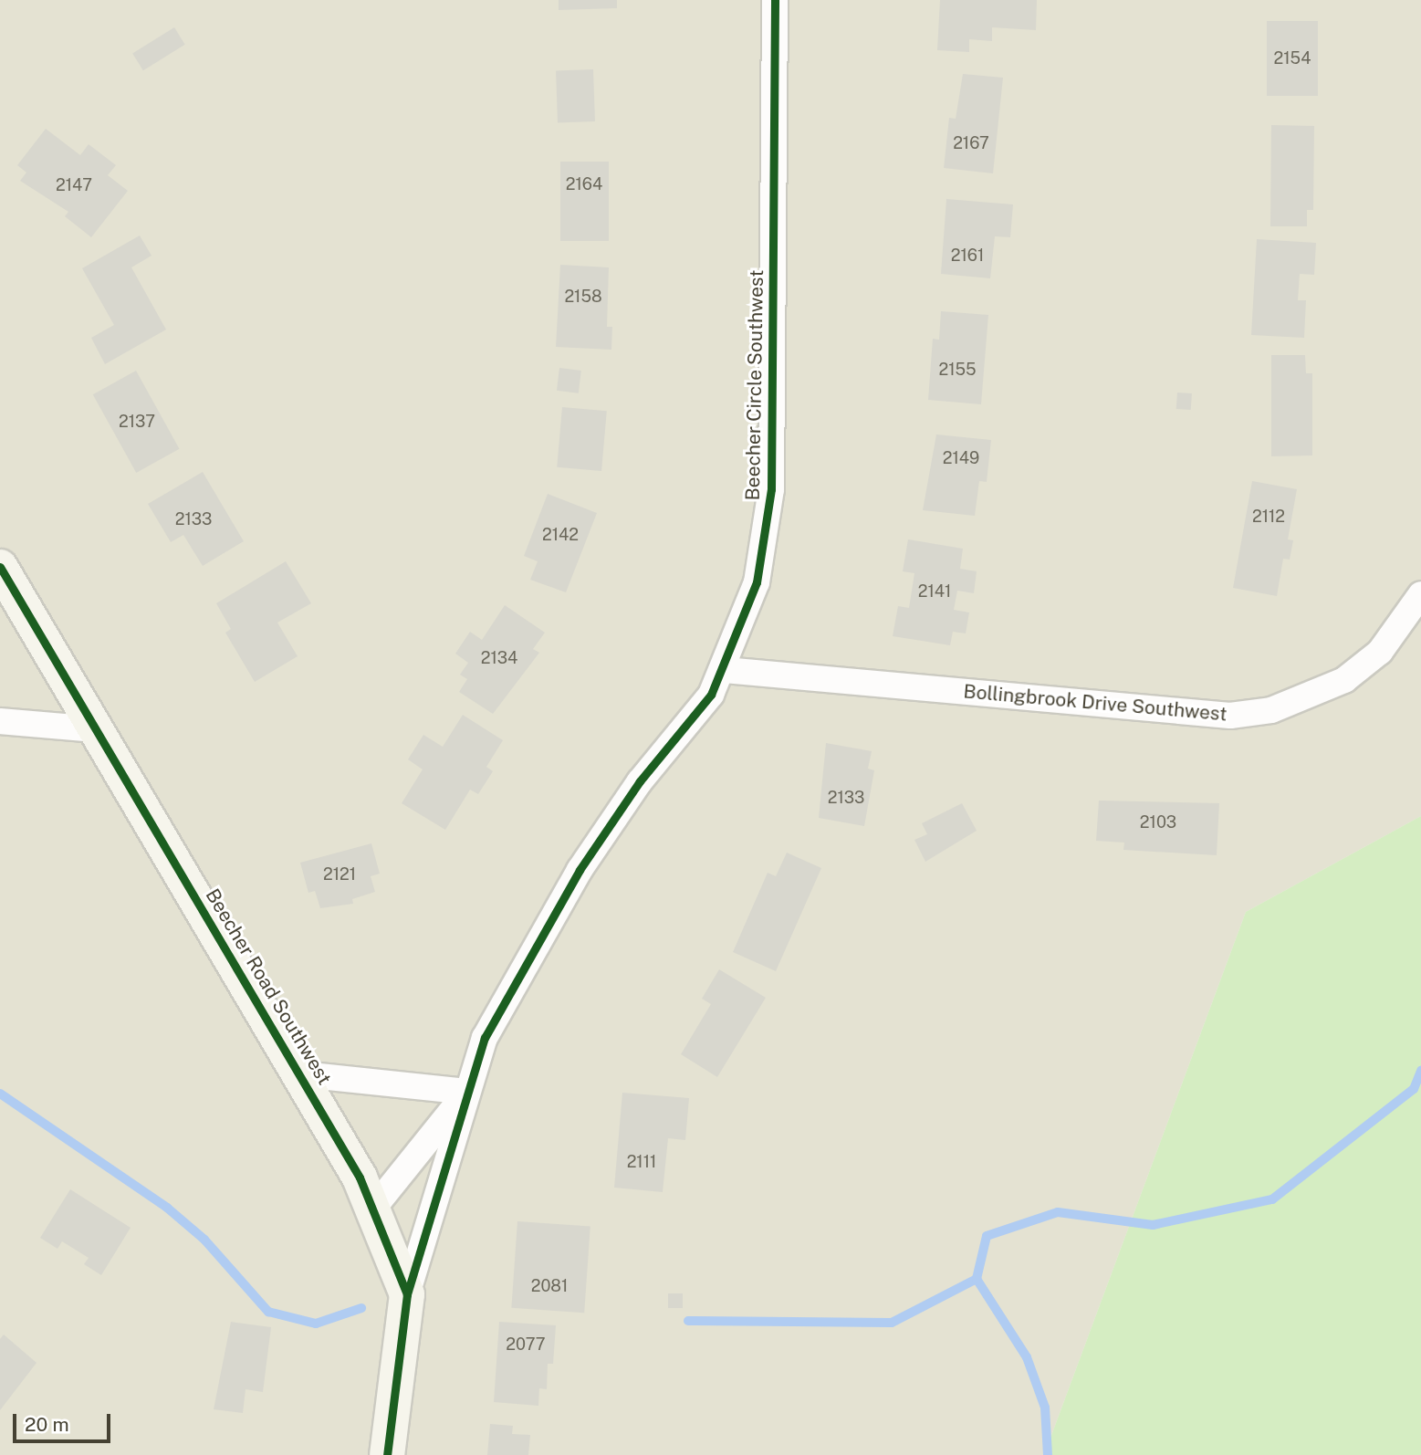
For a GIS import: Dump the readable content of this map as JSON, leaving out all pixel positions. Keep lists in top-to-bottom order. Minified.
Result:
{"streets":{"street":["Beecher Circle Southwest","Bollingbrook Drive Southwest","Beecher Road Southwest"]},"crossings":[["Beecher Circle Southwest","Bollingbrook Drive Southwest"],["Beecher Circle Southwest","Beecher Road Southwest"]],"house_numbers":["2154","2167","2164","2147","2161","2158","2155","2137","2149","2112","2133","2142","2141","2134","2133","2103","2121","2111","2081","2077"],"scale_bar":"20 m"}
